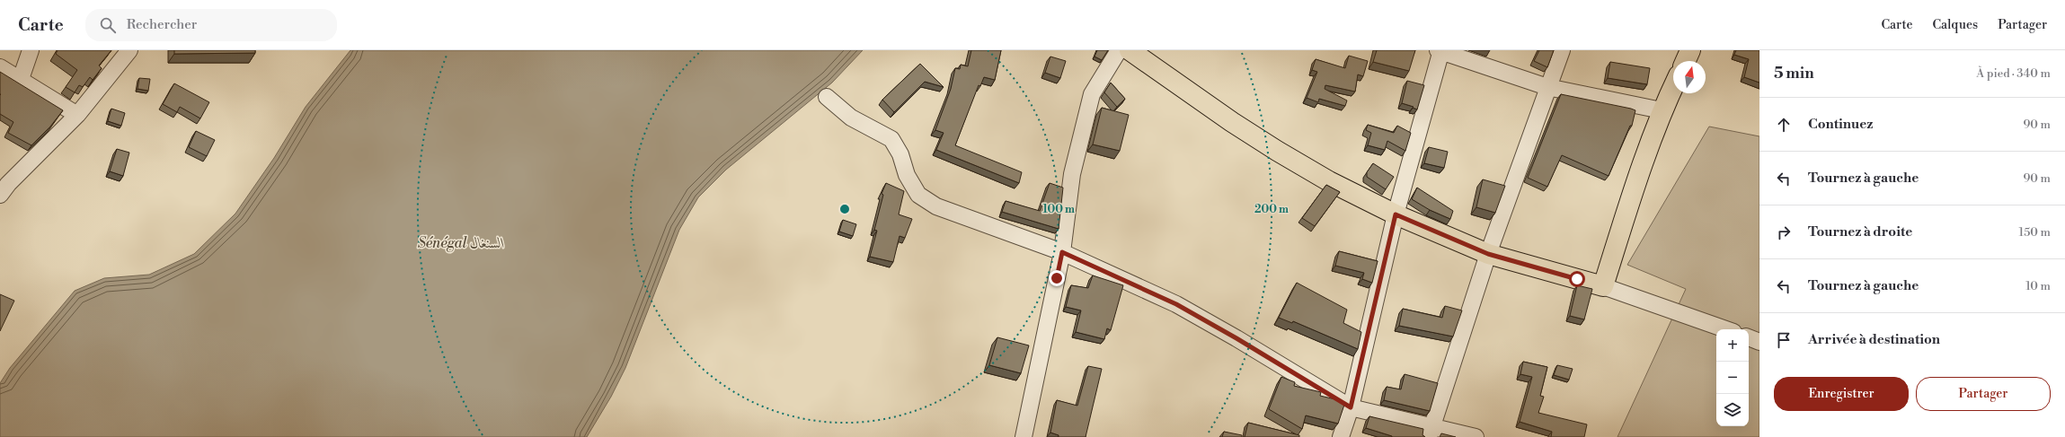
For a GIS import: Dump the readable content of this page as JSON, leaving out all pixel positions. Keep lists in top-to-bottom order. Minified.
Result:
{"water":["Sénégal السنغال"],"north":"top","page":{"header":"Carte","search":"Rechercher","nav":["Carte","Calques","Partager"],"heading":["5 min","À pied · 340 m"],"list":[["Continuez","90 m"],["Tournez à gauche","90 m"],["Tournez à droite","150 m"],["Tournez à gauche","10 m"],"Arrivée à destination"],"map_buttons":["+","−"],"buttons":["Enregistrer","Partager"]},"rings":["100 m","200 m"]}
